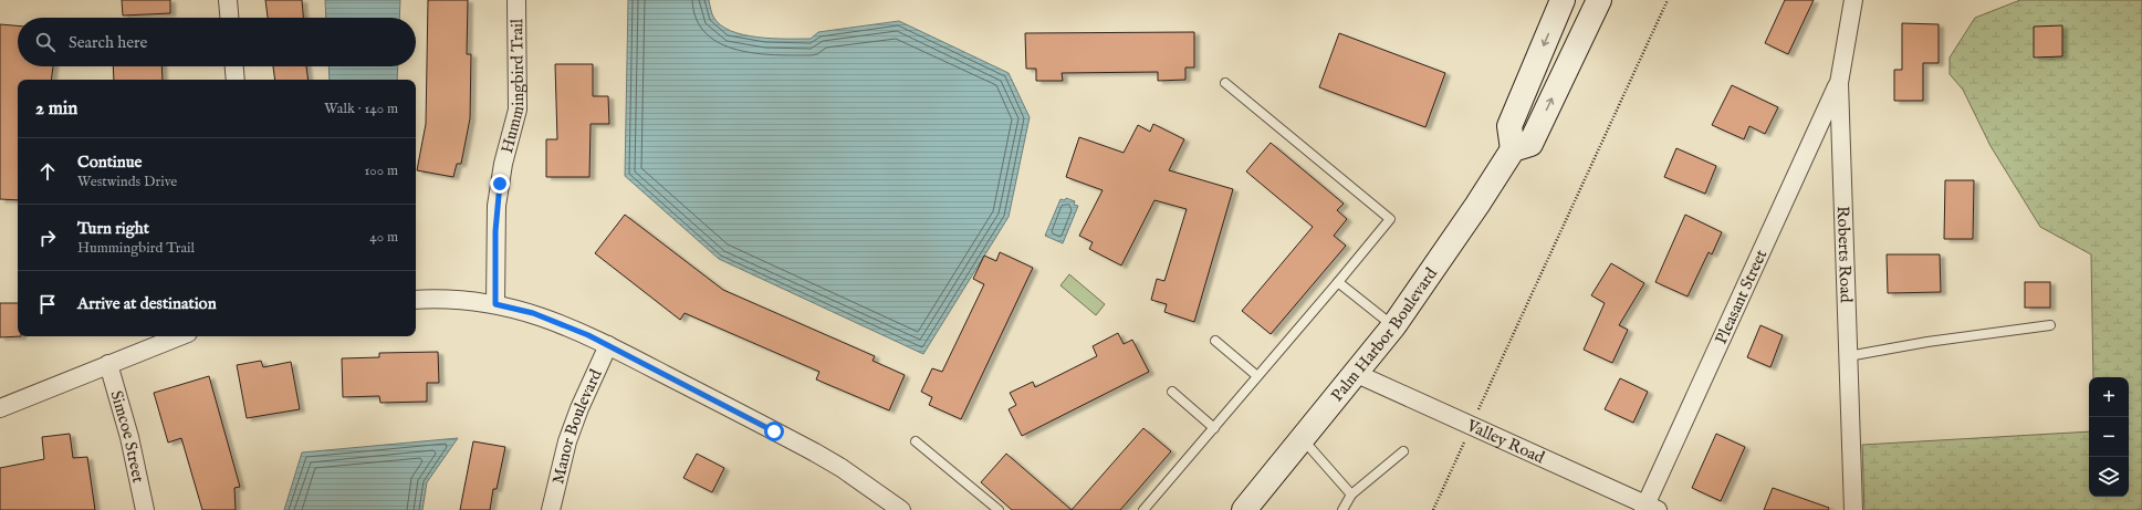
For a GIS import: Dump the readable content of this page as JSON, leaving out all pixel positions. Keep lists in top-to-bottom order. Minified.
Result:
{"streets":{"main road":["Palm Harbor Boulevard"],"street":["Hummingbird Trail","Roberts Road","Pleasant Street","Manor Boulevard","Simcoe Street","Valley Road"]},"crossings":[["Roberts Road","Pleasant Street"],["Pleasant Street","Valley Road"],["Palm Harbor Boulevard","Valley Road"]],"page":{"search":"Search here","heading":["2 min","Walk · 140 m"],"list":[["Continue","Westwinds Drive","100 m"],["Turn right","Hummingbird Trail","40 m"],"Arrive at destination"],"map_buttons":["+","−"]}}
